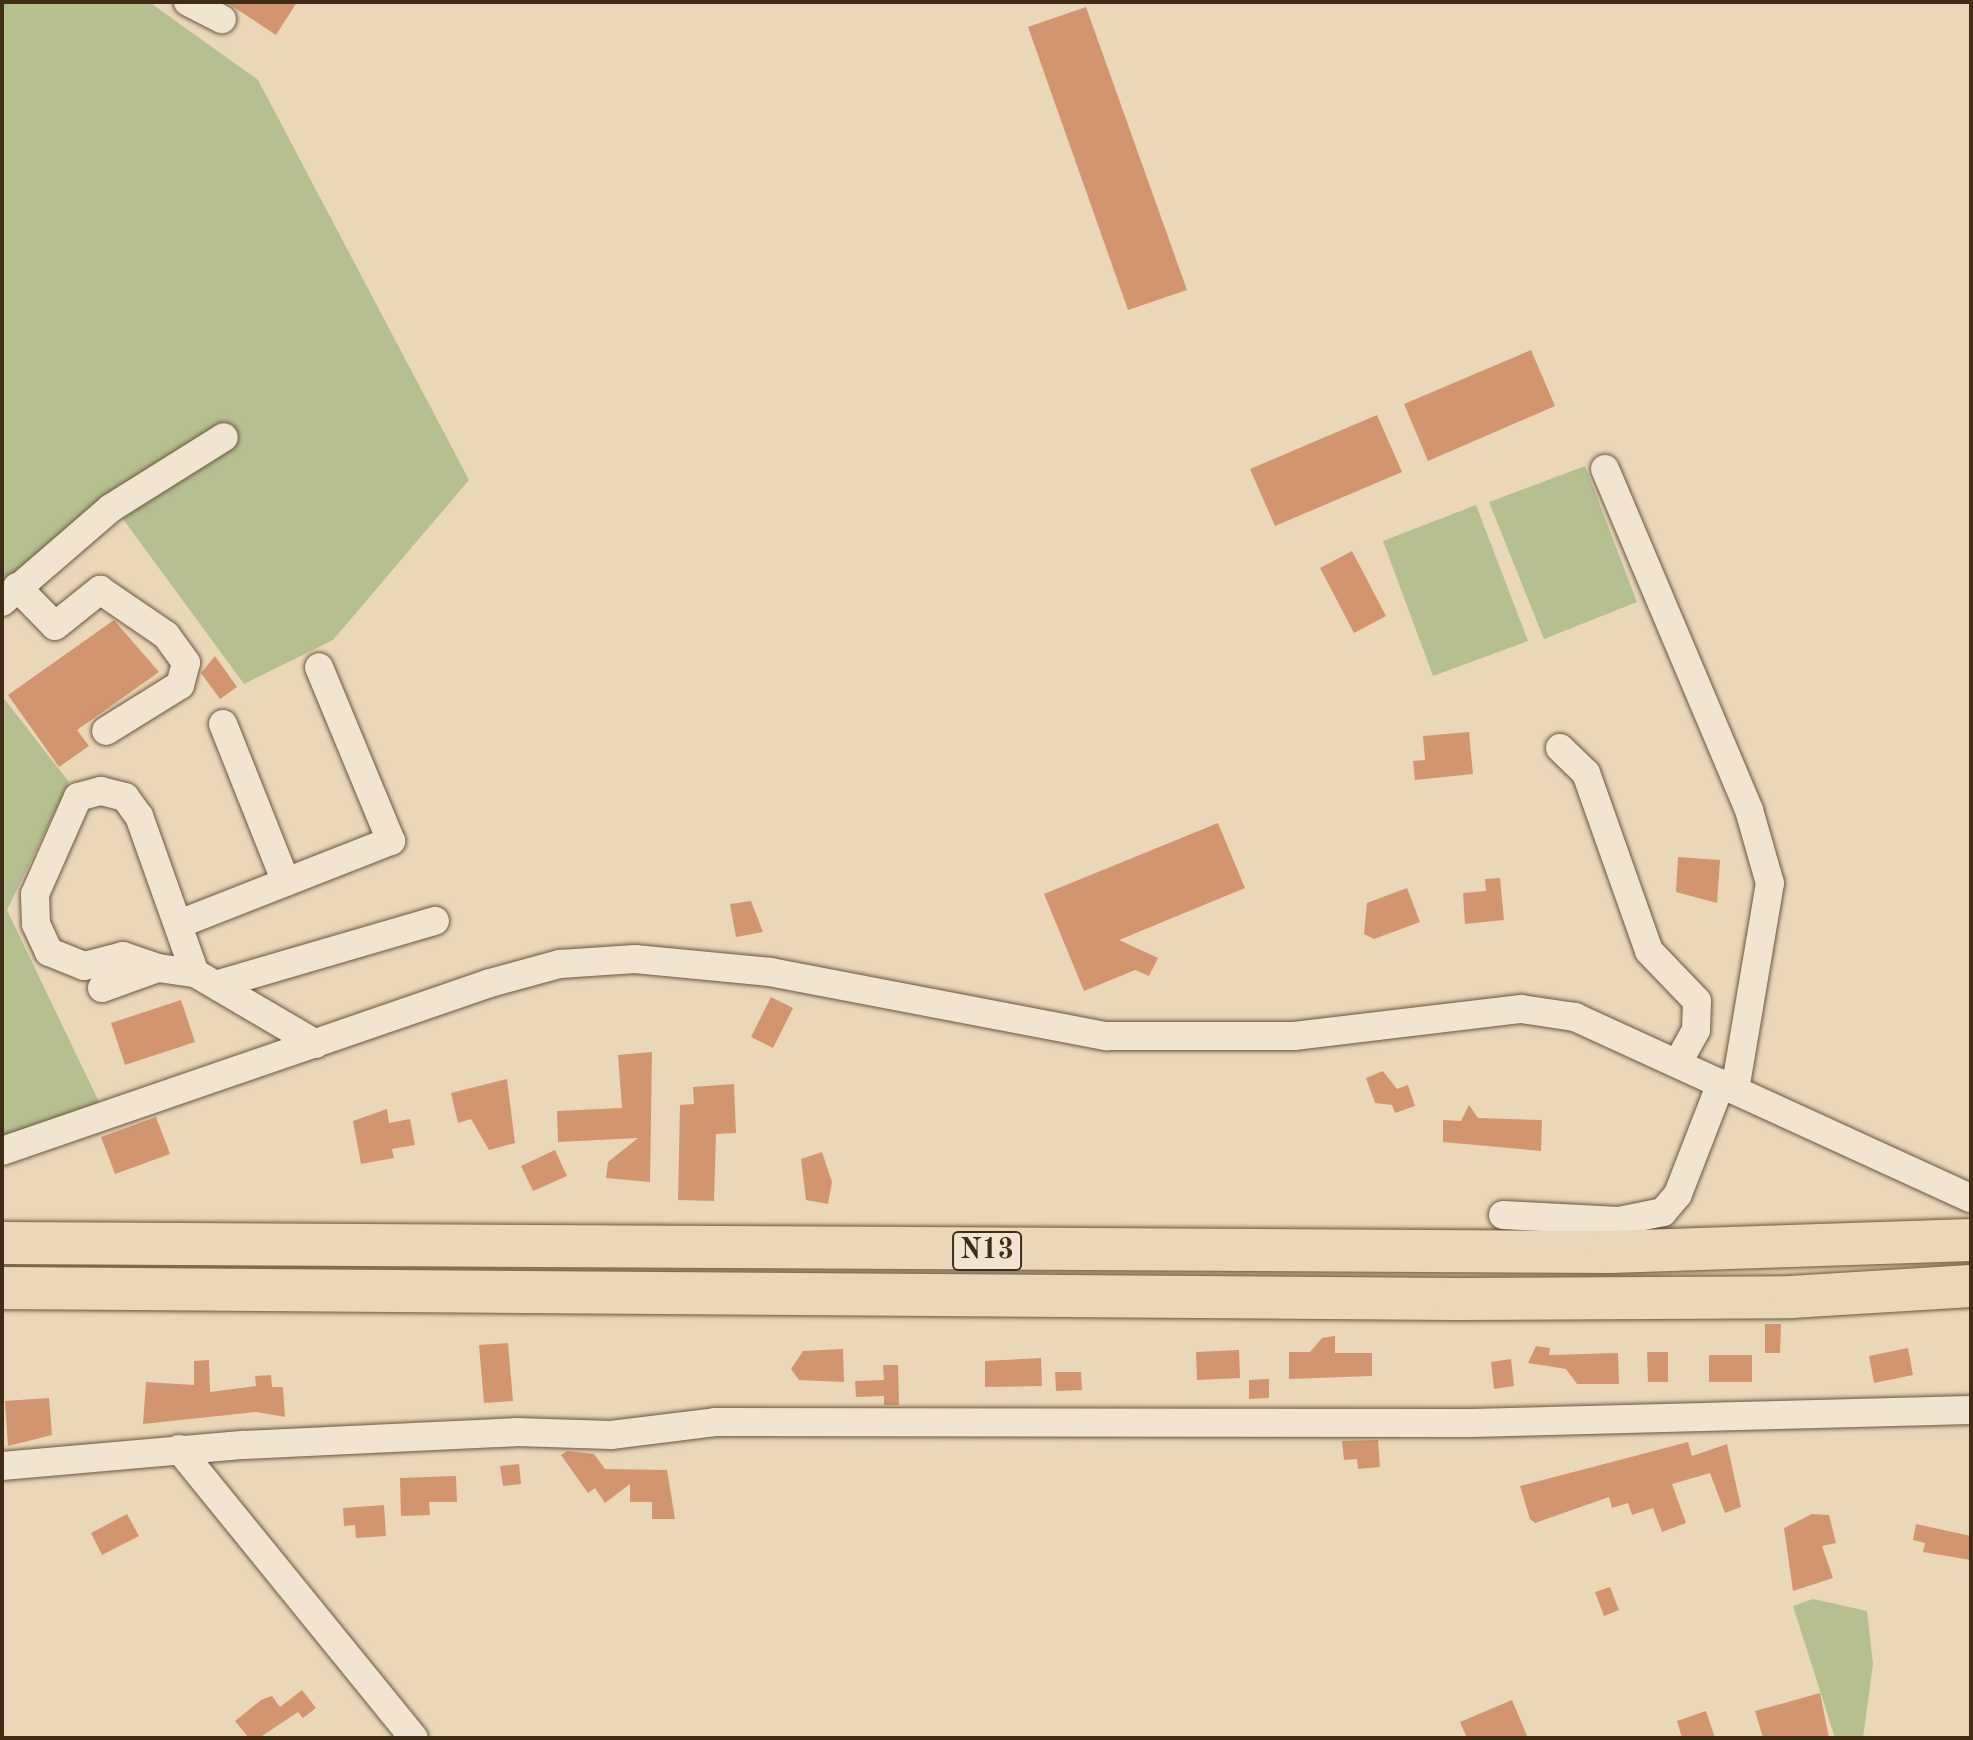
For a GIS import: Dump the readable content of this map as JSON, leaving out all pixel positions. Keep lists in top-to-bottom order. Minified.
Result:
{"streets":{"highway":["N13"]}}
